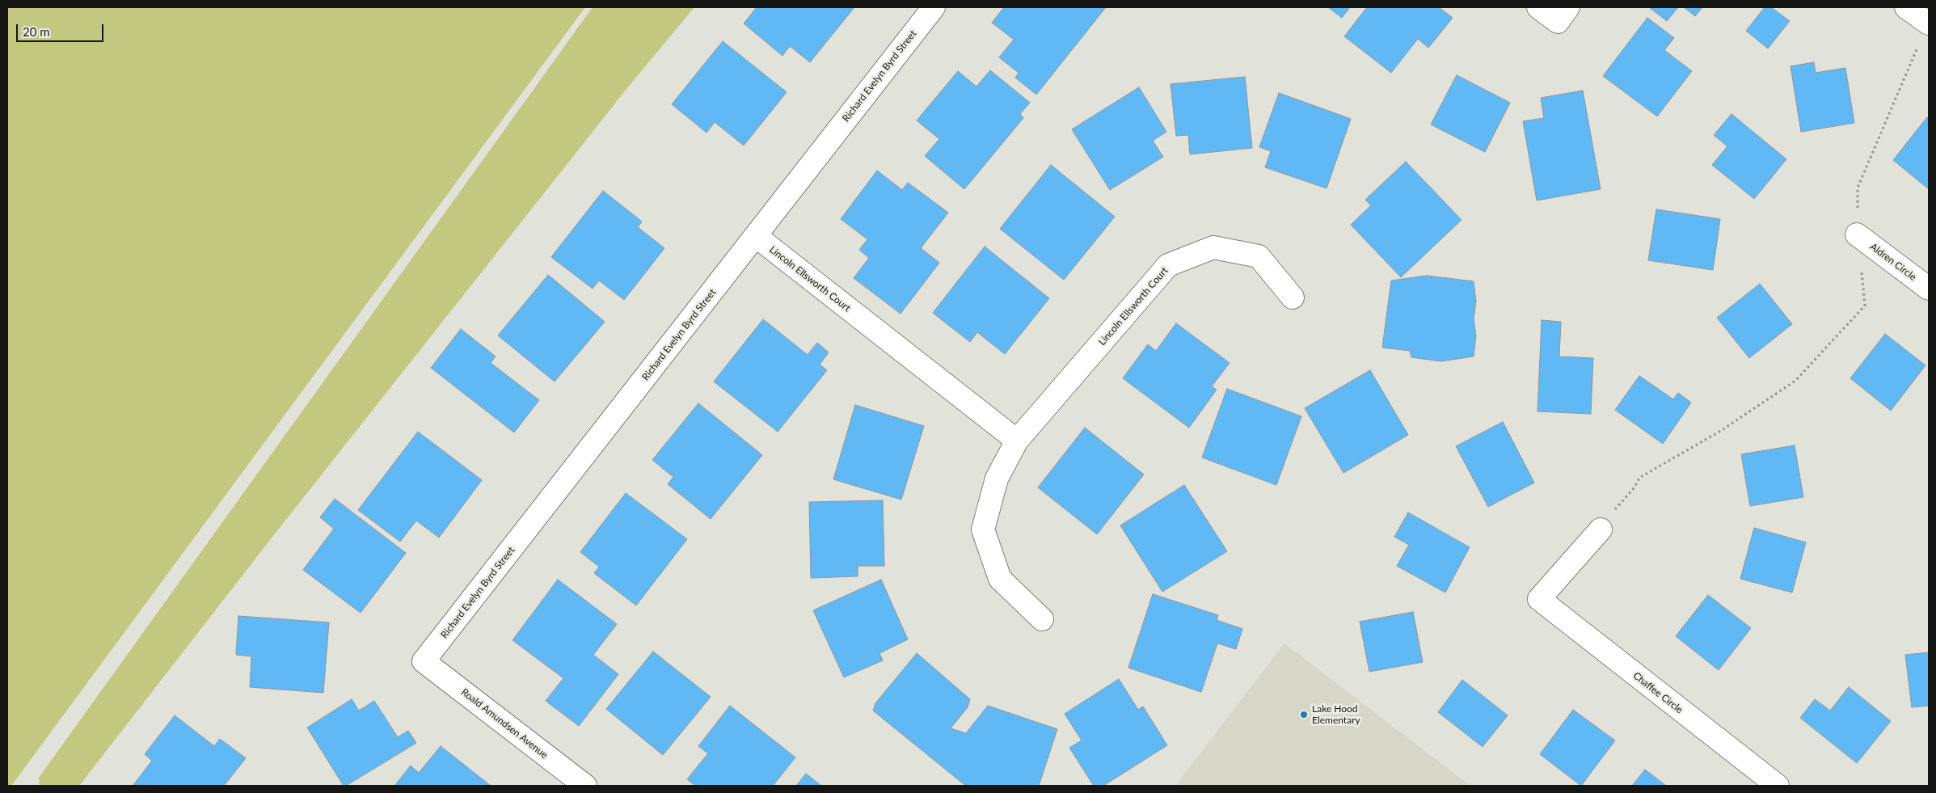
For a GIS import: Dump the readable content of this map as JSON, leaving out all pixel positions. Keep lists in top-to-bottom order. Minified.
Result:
{"streets":{"street":["Richard Evelyn Byrd Street","Aldren Circle","Lincoln Ellsworth Court","Chaffee Circle","Roald Amundsen Avenue"]},"crossings":[["Richard Evelyn Byrd Street","Lincoln Ellsworth Court"],["Richard Evelyn Byrd Street","Roald Amundsen Avenue"]],"places":["Lake Hood Elementary"],"scale_bar":"20 m"}
